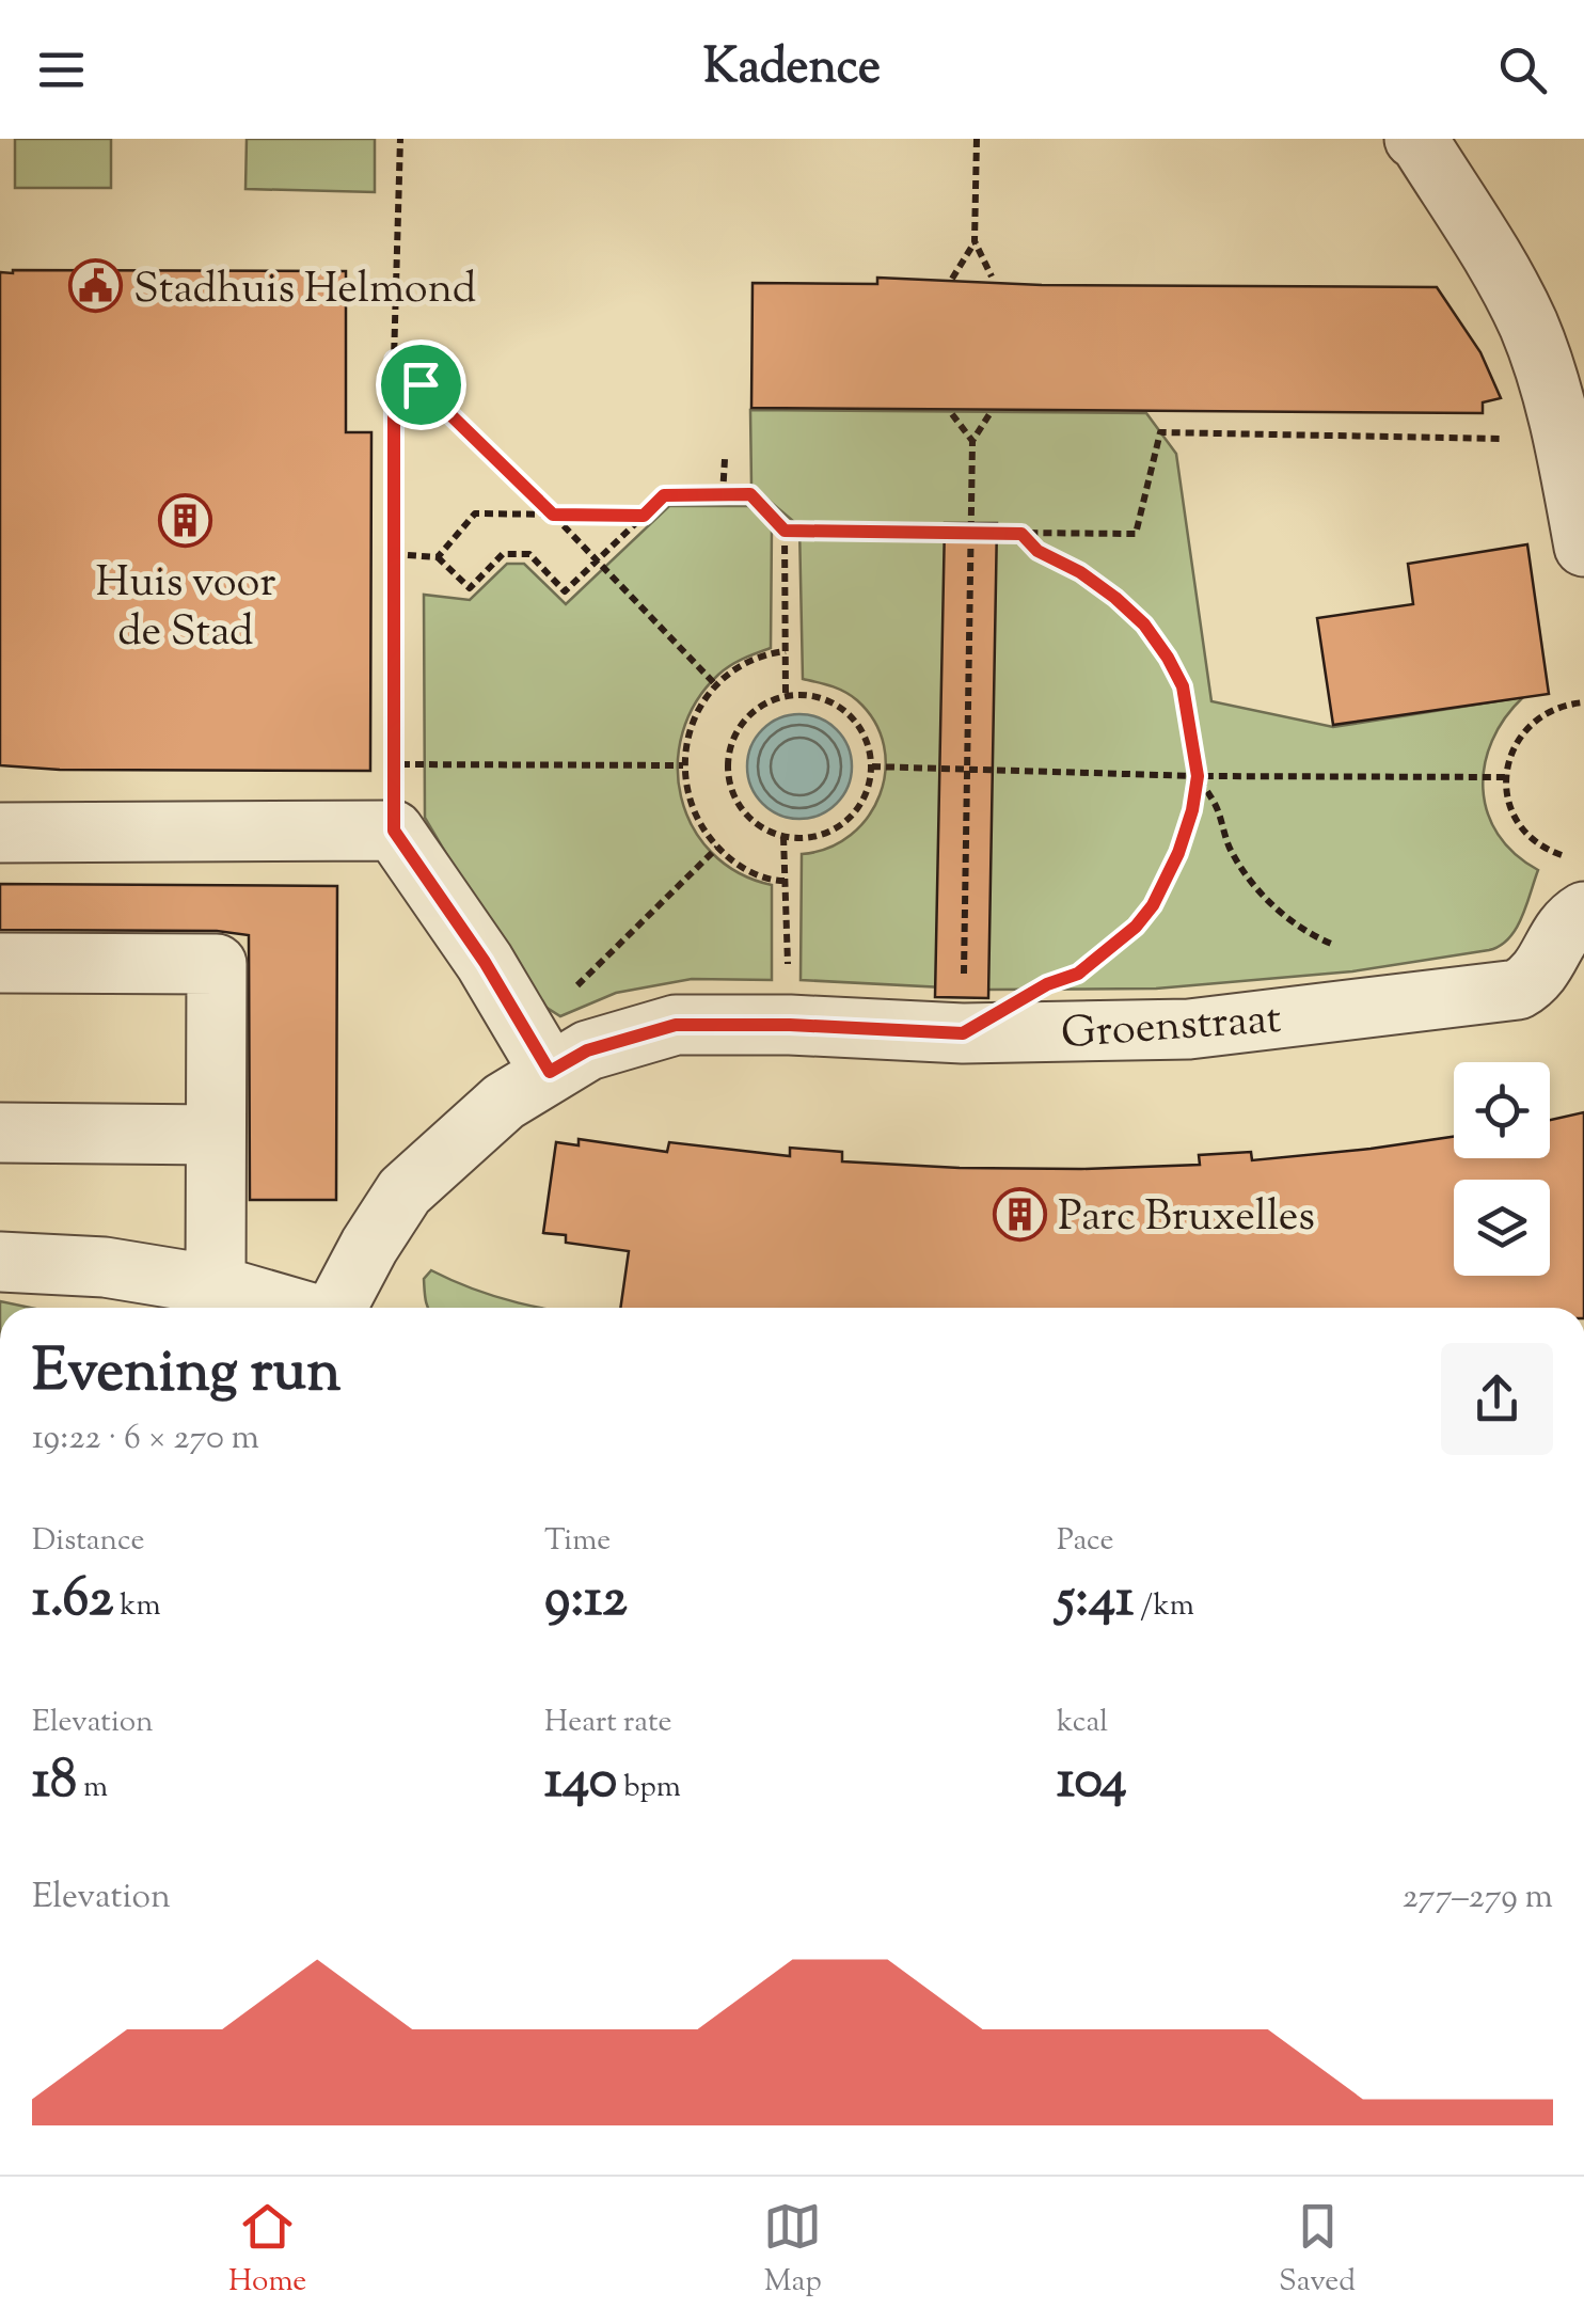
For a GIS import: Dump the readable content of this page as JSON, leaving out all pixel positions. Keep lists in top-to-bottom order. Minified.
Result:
{"streets":{"street":["Groenstraat"]},"places":{"public building":["Stadhuis Helmond"],"building":["Huis voor de Stad","Parc Bruxelles"]},"page":{"header":"Kadence","heading":["Evening run","19:22 · 6 × 270 m"],"stats":[["Distance","1.62 km"],["Time","9:12"],["Pace","5:41 /km"],["Elevation","18 m"],["Heart rate","140 bpm"],["kcal","104"]],"chart":["Elevation","277–279 m"],"tabs":["Home","Map","Saved"]}}
